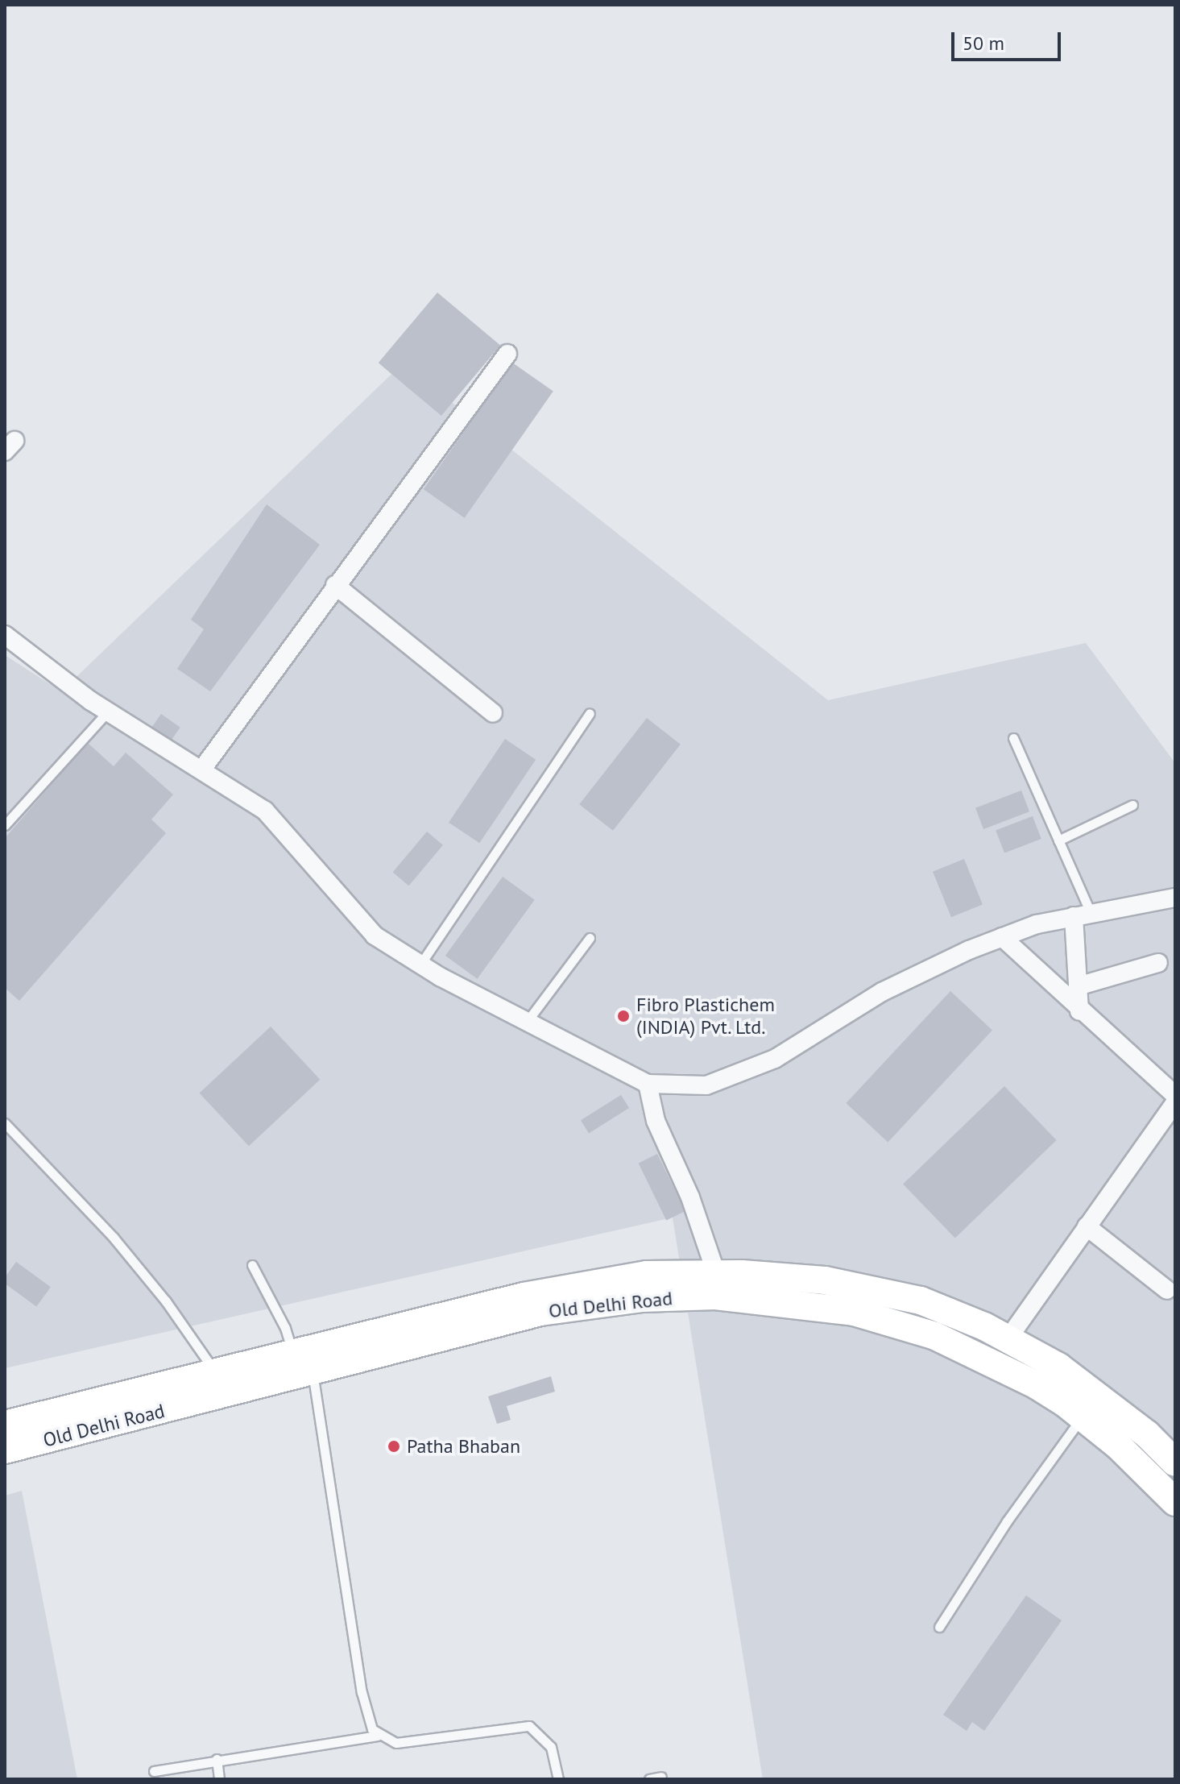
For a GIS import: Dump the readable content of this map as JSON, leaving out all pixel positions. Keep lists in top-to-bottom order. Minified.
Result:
{"streets":{"main road":["Old Delhi Road"]},"places":["Fibro Plastichem (INDIA) Pvt. Ltd.","Patha Bhaban"],"scale_bar":"50 m"}
